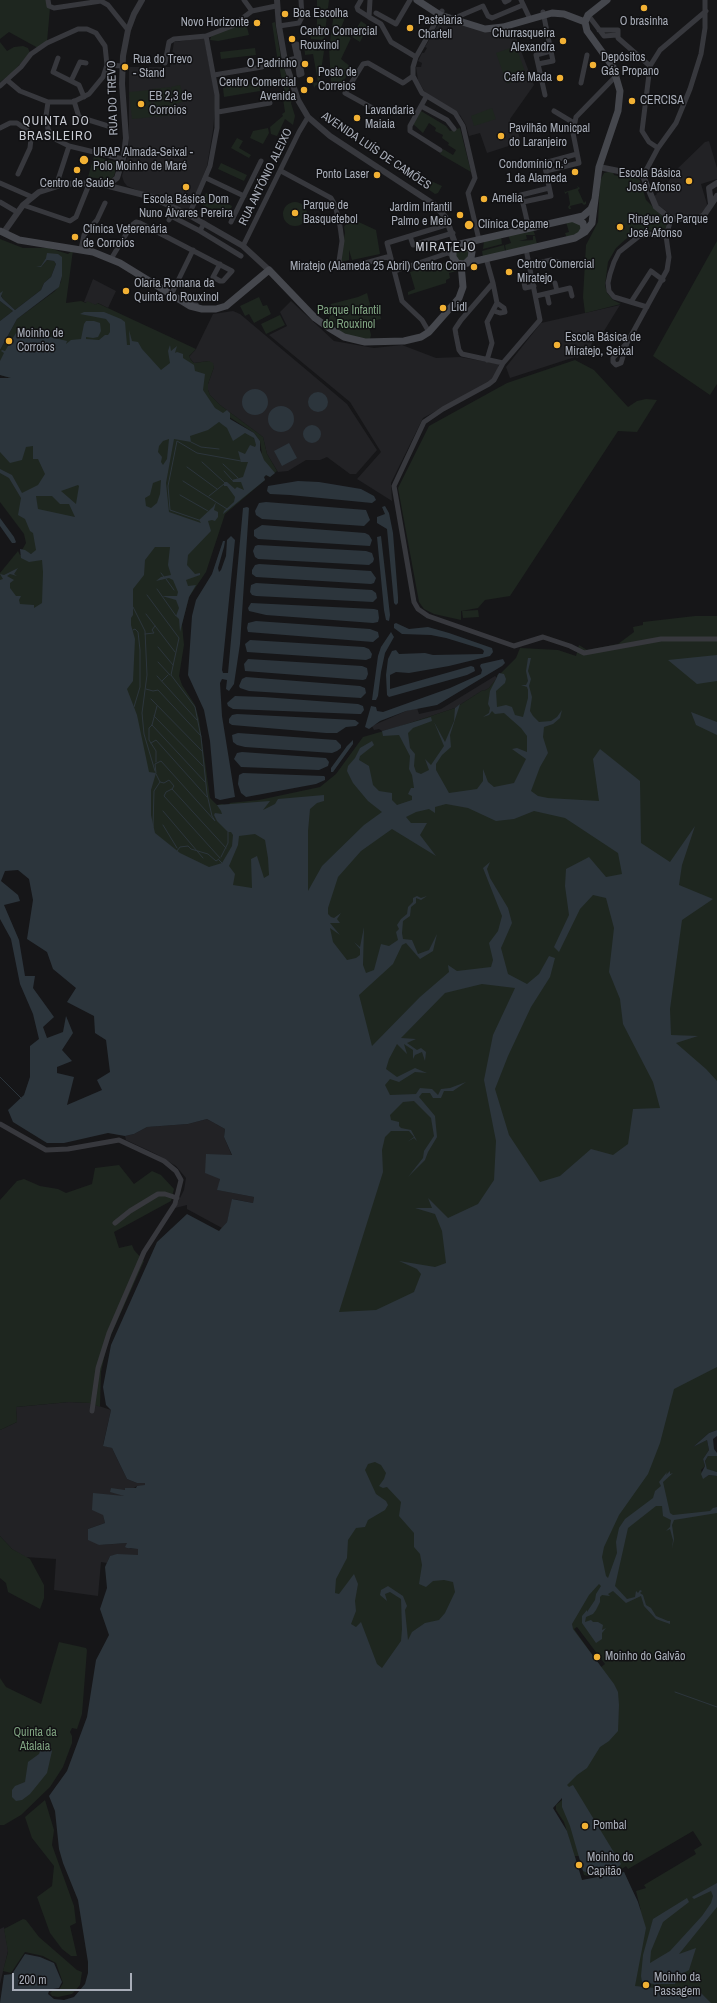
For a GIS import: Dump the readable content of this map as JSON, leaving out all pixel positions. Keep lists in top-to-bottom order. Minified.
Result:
{"streets":{"street":["RUA DO TREVO","AVENIDA LUÍS DE CAMÕES","RUA ANTÓNIO ALEIXO"]},"crossings":[["AVENIDA LUÍS DE CAMÕES","RUA ANTÓNIO ALEIXO"]],"districts":["QUINTA DO BRASILEIRO","MIRATEJO"],"parks":["Parque Infantil do Rouxinol","Quinta da Atalaia"],"places":["O brasinha","Boa Escolha","Novo Horizonte","Pastelaria Chartell","Centro Comercial Rouxinol","Churrasqueira Alexandra","O Padrinho","Depósitos Gás Propano","Rua do Trevo - Stand","Café Mada","Posto de Correios","Centro Comercial Avenida","CERCISA","EB 2,3 de Corroios","Lavandaria Maiaia","Pavilhão Municpal do Laranjeiro","URAP Almada-Seixal - Polo Moinho de Maré","Centro de Saúde","Condomínio n.º 1 da Alameda","Ponto Laser","Escola Básica José Afonso","Escola Básica Dom Nuno Álvares Pereira","Amelia","Parque de Basquetebol","Jardim Infantil Palmo e Meio","Clínica Cepame","Ringue do Parque José Afonso","Clínica Veterenária de Corroios","Miratejo (Alameda 25 Abril) Centro Com","Centro Comercial Miratejo","Olaria Romana da Quinta do Rouxinol","Lidl","Moinho de Corroios","Escola Básica de Miratejo, Seixal","Moinho do Galvão","Pombal","Moinho do Capitão","Moinho da Passagem"],"scale_bar":"200 m"}
